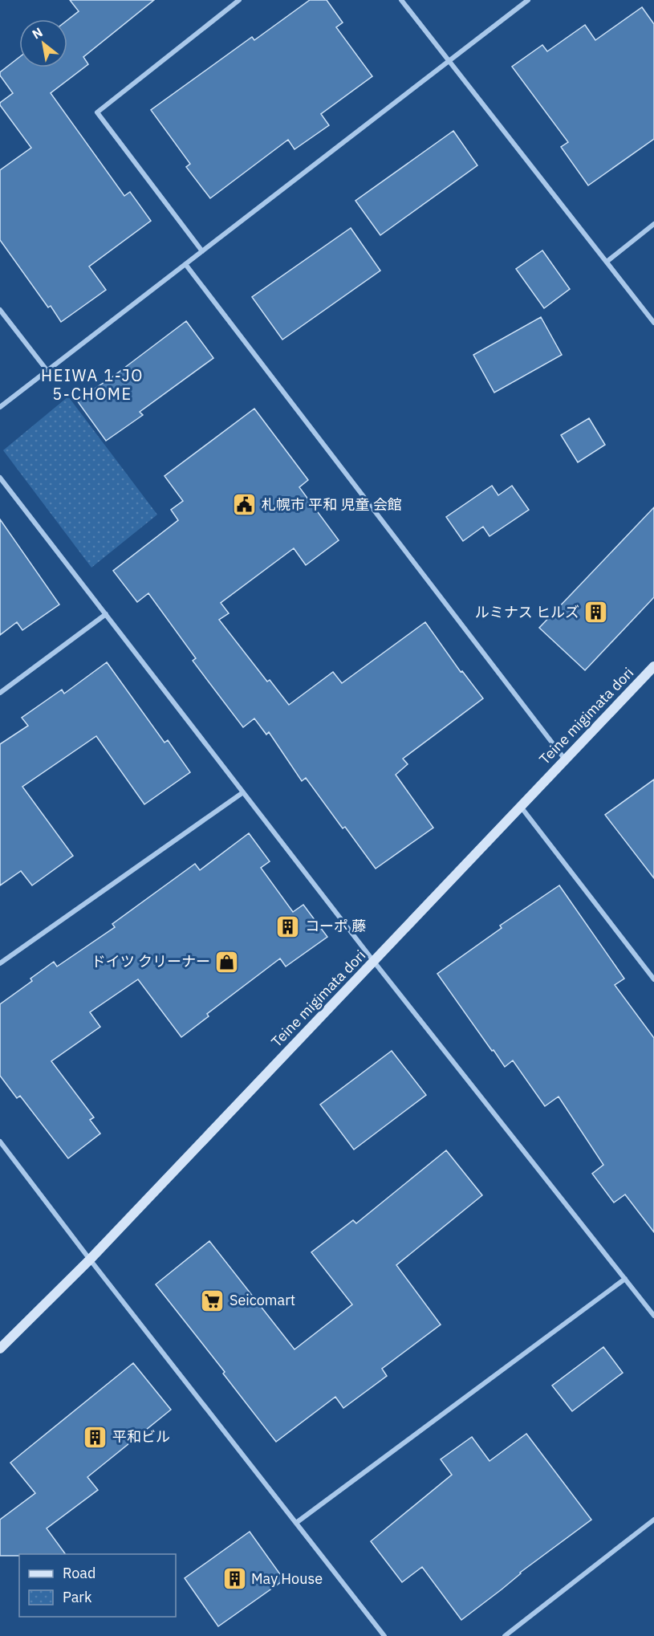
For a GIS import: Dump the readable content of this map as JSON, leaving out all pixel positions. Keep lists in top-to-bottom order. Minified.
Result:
{"streets":{"street":["Teine migimata dori"]},"districts":["HEIWA 1-JO 5-CHOME"],"places":{"public building":["札幌市 平和 児童 会館"],"building":["ルミナス ヒルズ","コーポ 藤","平和ビル","May House"],"shop":["ドイツ クリーナー"],"supermarket":["Seicomart"]},"legend":["Road","Park"],"north":"top left"}
